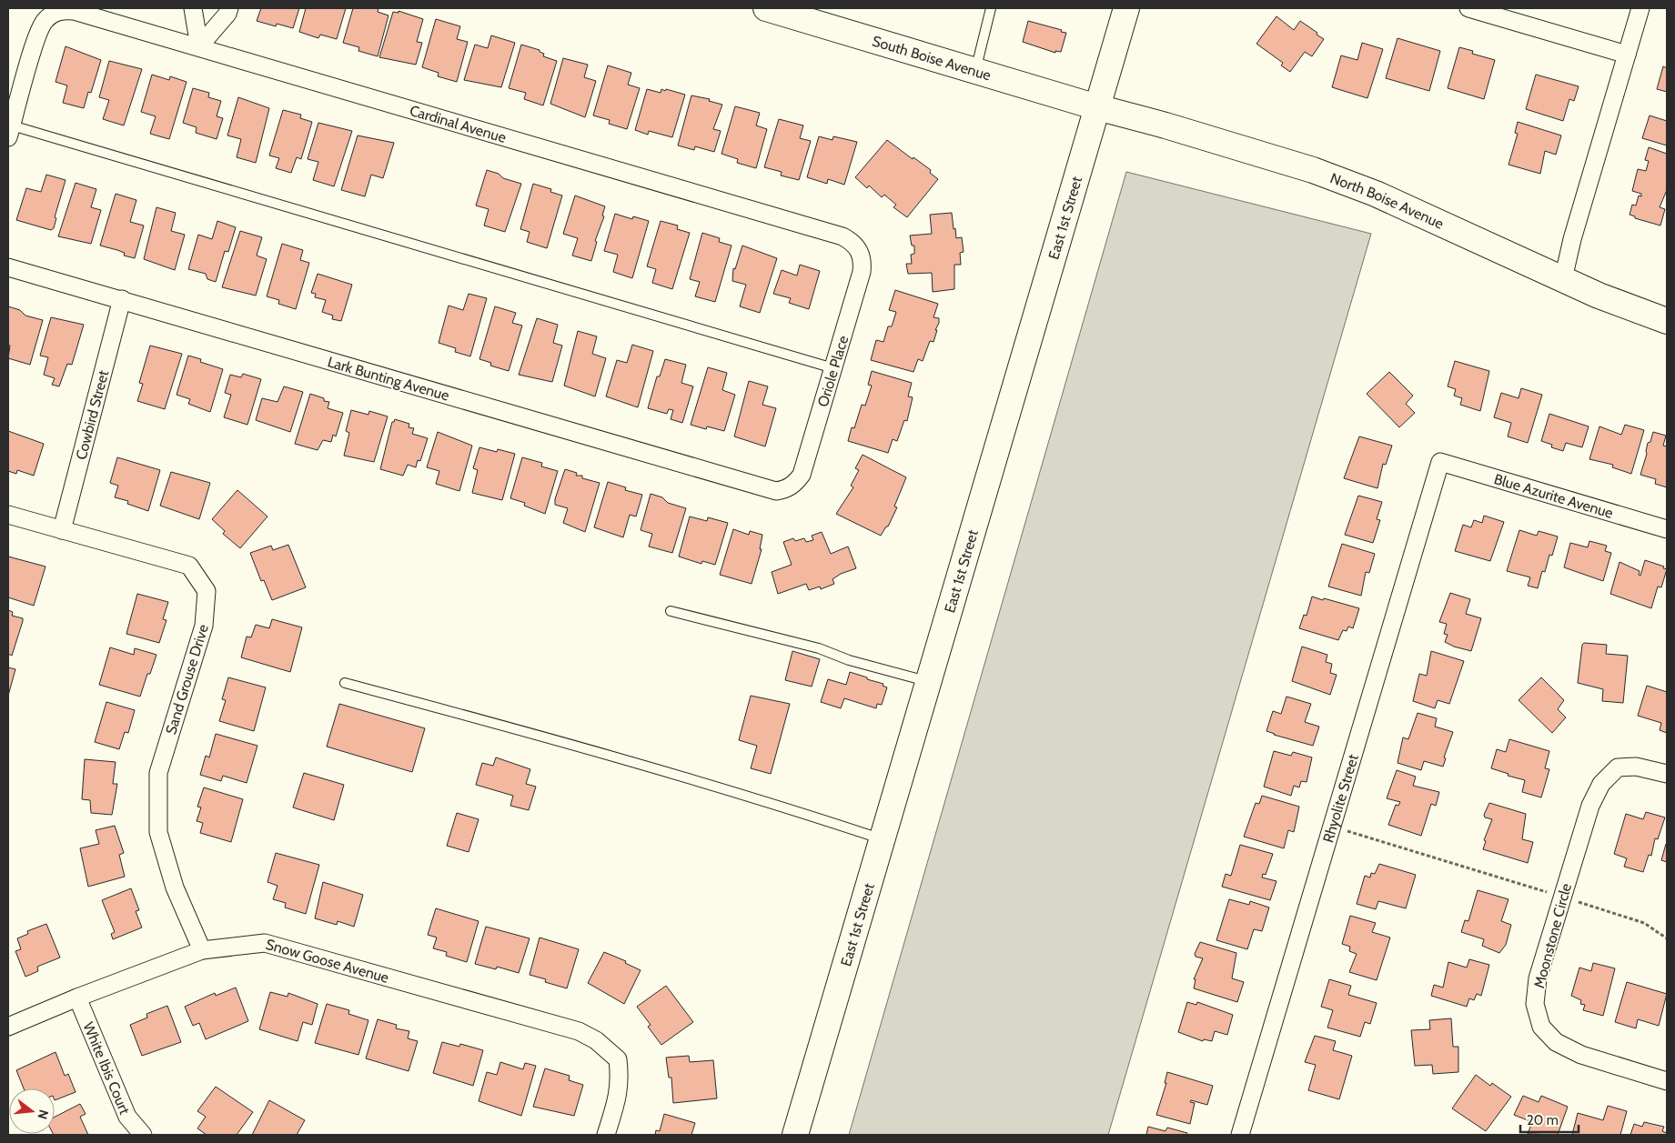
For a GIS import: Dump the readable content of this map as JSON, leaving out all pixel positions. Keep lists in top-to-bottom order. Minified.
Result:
{"streets":{"main road":["South Boise Avenue","North Boise Avenue","East 1st Street"],"street":["Cardinal Avenue","Oriole Place","Lark Bunting Avenue","Cowbird Street","Blue Azurite Avenue","Sand Grouse Drive","Rhyolite Street","Moonstone Circle","Snow Goose Avenue","White Ibis Court"]},"crossings":[["South Boise Avenue","North Boise Avenue"],["South Boise Avenue","East 1st Street"],["Cardinal Avenue","Oriole Place"],["North Boise Avenue","East 1st Street"],["Oriole Place","Lark Bunting Avenue"],["Lark Bunting Avenue","Cowbird Street"],["Cowbird Street","Sand Grouse Drive"],["Blue Azurite Avenue","Rhyolite Street"],["Sand Grouse Drive","Snow Goose Avenue"],["Snow Goose Avenue","White Ibis Court"]],"scale_bar":"20 m","north":"right"}
